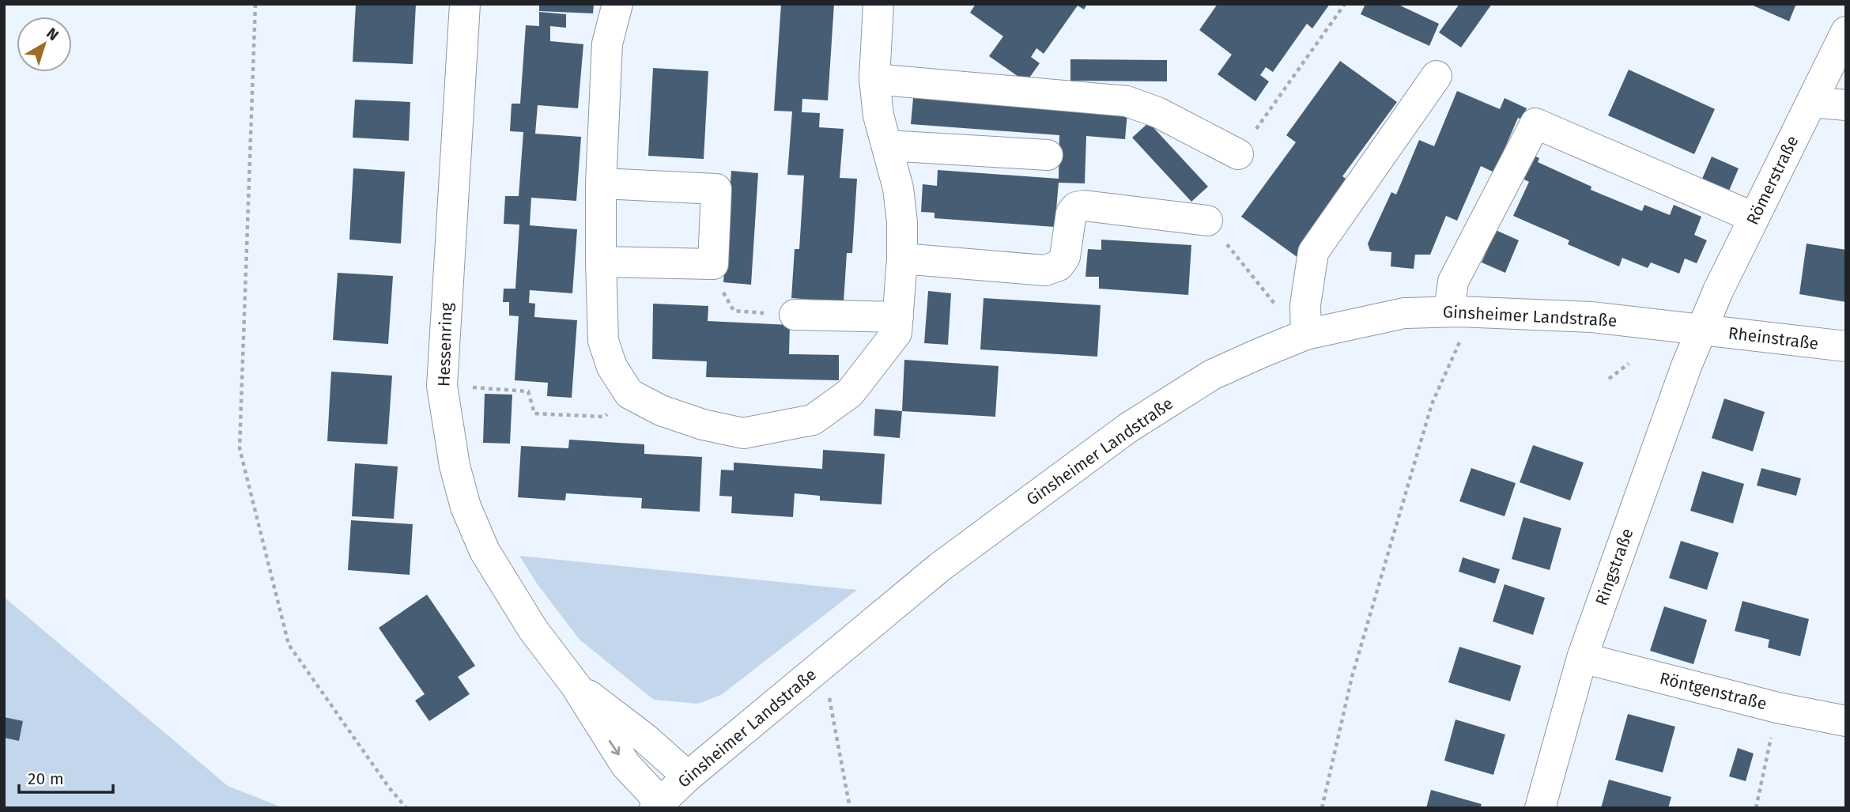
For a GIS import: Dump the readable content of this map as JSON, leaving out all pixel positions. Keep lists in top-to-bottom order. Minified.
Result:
{"streets":{"street":["Römerstraße","Ginsheimer Landstraße","Rheinstraße","Hessenring","Ringstraße","Röntgenstraße"]},"crossings":[["Römerstraße","Ginsheimer Landstraße"],["Römerstraße","Rheinstraße"],["Römerstraße","Ringstraße"],["Ginsheimer Landstraße","Rheinstraße"],["Ginsheimer Landstraße","Hessenring"],["Ginsheimer Landstraße","Ringstraße"],["Rheinstraße","Ringstraße"],["Ringstraße","Röntgenstraße"]],"scale_bar":"20 m","north":"top right"}
